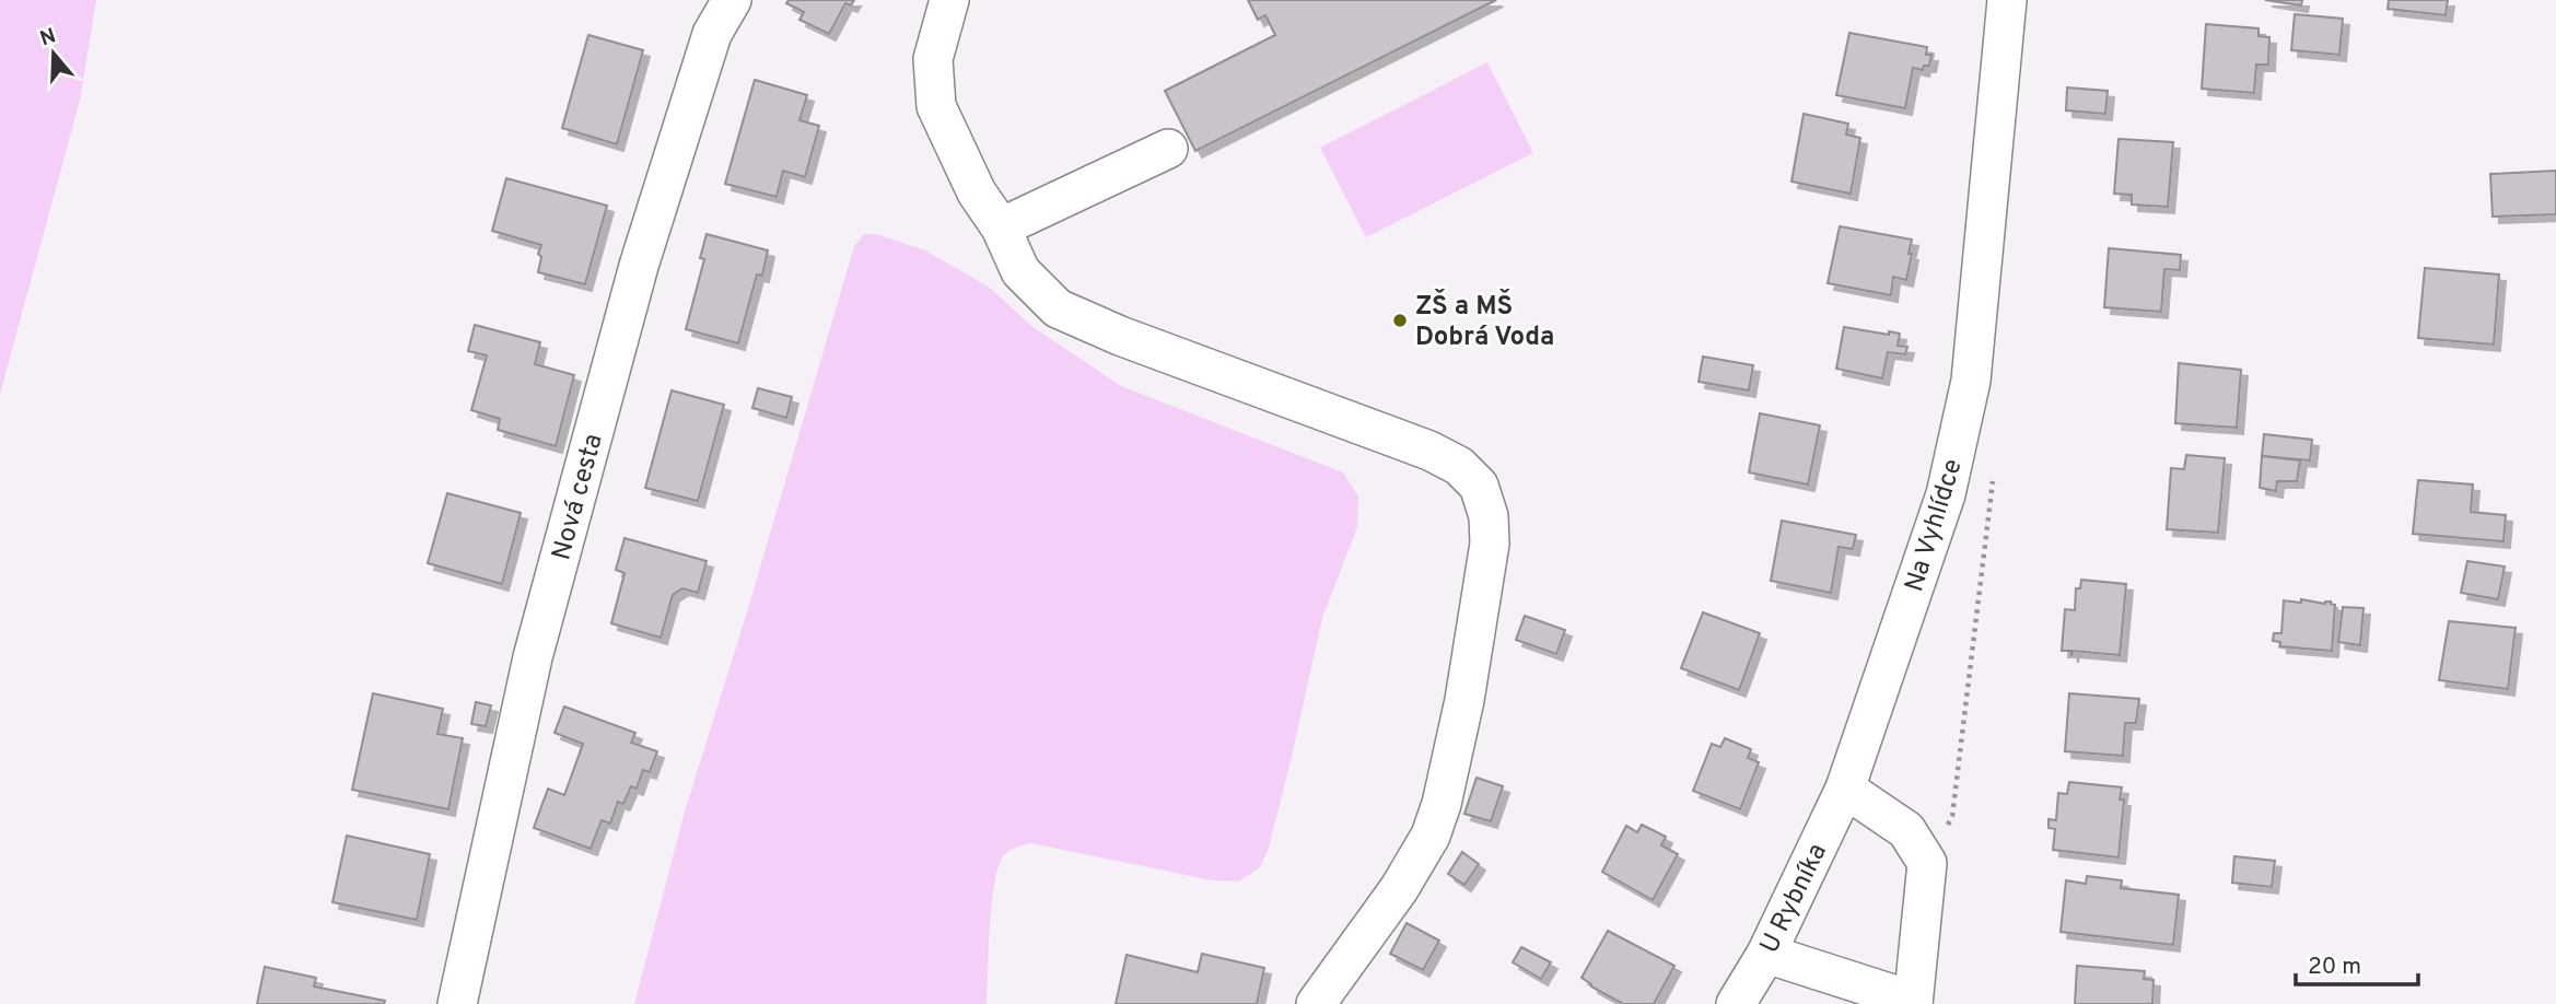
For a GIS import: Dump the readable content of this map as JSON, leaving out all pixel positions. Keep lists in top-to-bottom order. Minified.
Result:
{"streets":{"street":["Nová cesta","Na Vyhlídce","U Rybníka"]},"crossings":[["Na Vyhlídce","U Rybníka"]],"places":["ZŠ a MŠ Dobrá Voda"],"scale_bar":"20 m","north":"top"}
